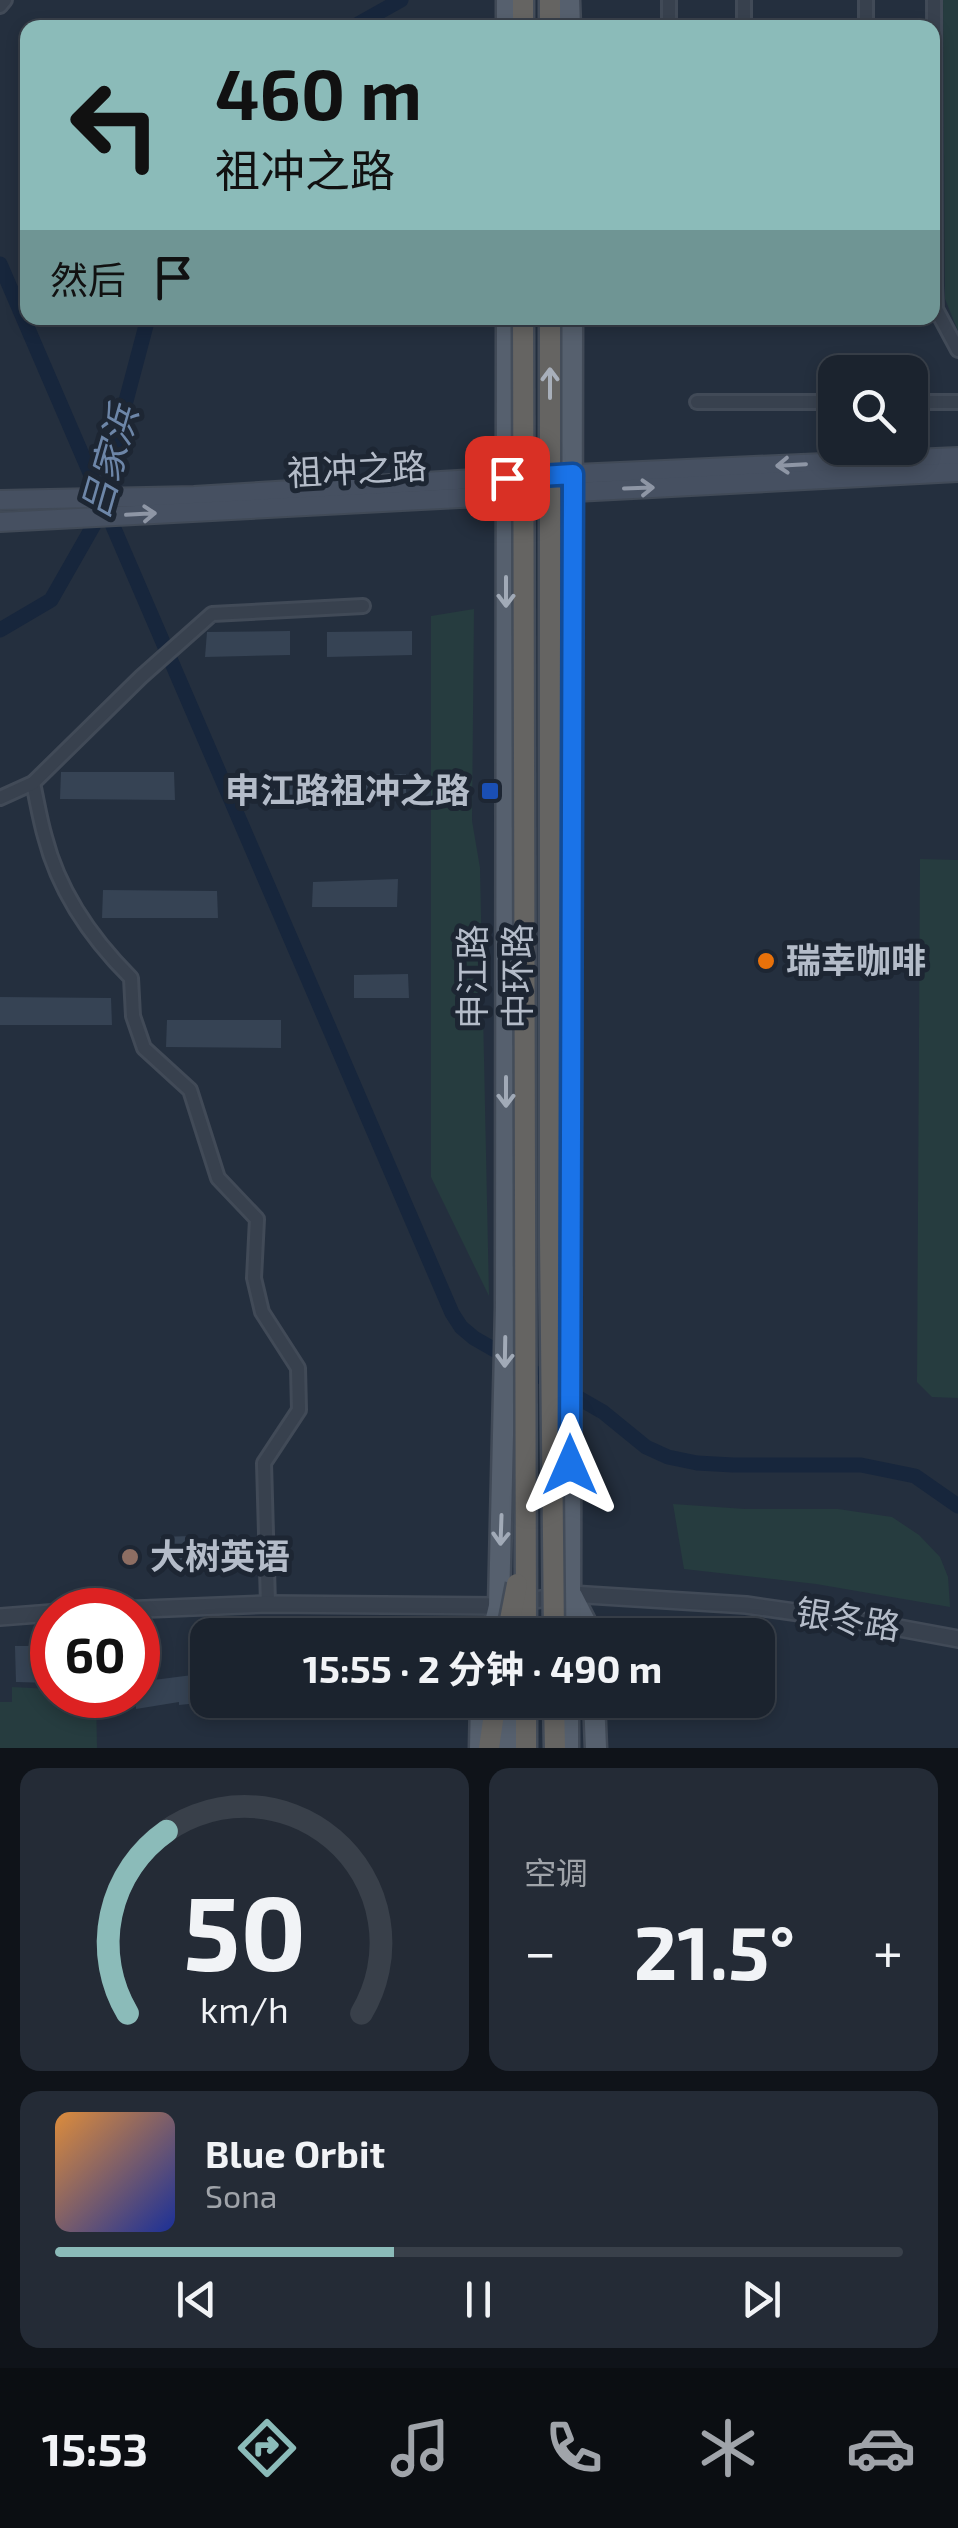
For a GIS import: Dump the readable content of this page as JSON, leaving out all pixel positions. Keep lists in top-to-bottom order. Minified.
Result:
{"streets":{"highway":["中环路"],"main road":["祖冲之路","申江路"],"street":["银冬路"]},"crossings":[["祖冲之路","申江路"],["申江路","银冬路"]],"water":["吕家浜"],"places":{"transit":["申江路祖冲之路"],"other":["瑞幸咖啡","大树英语"]},"page":{"turn":["460 m","祖冲之路"],"then":"然后","limit":"60","trip":"15:55 · 2 分钟 · 490 m","tile":"空调","heat":["−","21.5°","+"],"song":["Blue Orbit","Sona"],"tabs":"15:53","gauge":["50","km/h"]}}
